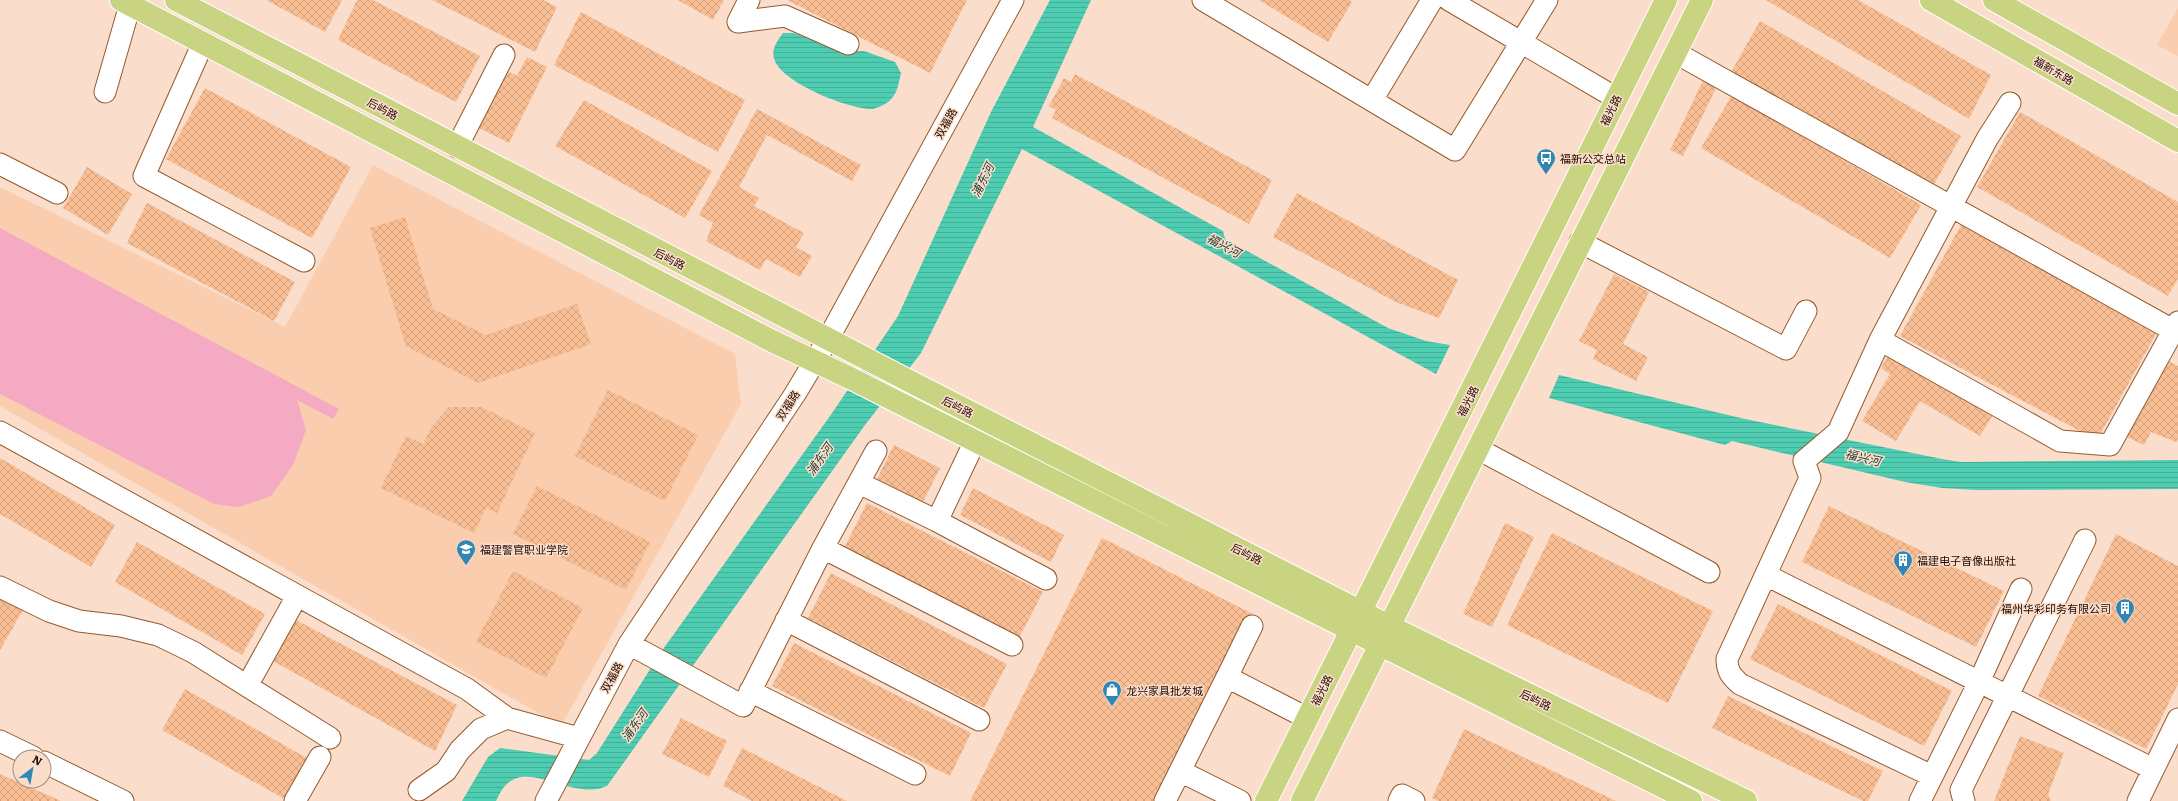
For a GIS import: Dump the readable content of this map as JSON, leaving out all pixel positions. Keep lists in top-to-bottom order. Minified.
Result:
{"streets":{"main road":["福新东路","后屿路","福光路"],"street":["双福路"]},"crossings":[["后屿路","福光路"],["后屿路","双福路"]],"water":["浦东河","福兴河"],"places":{"bus stop":["福新公交总站"],"school or university":["福建警官职业学院"],"building":["福建电子音像出版社","福州华彩印务有限公司"],"shop":["龙兴家具批发城"]},"north":"top right"}
